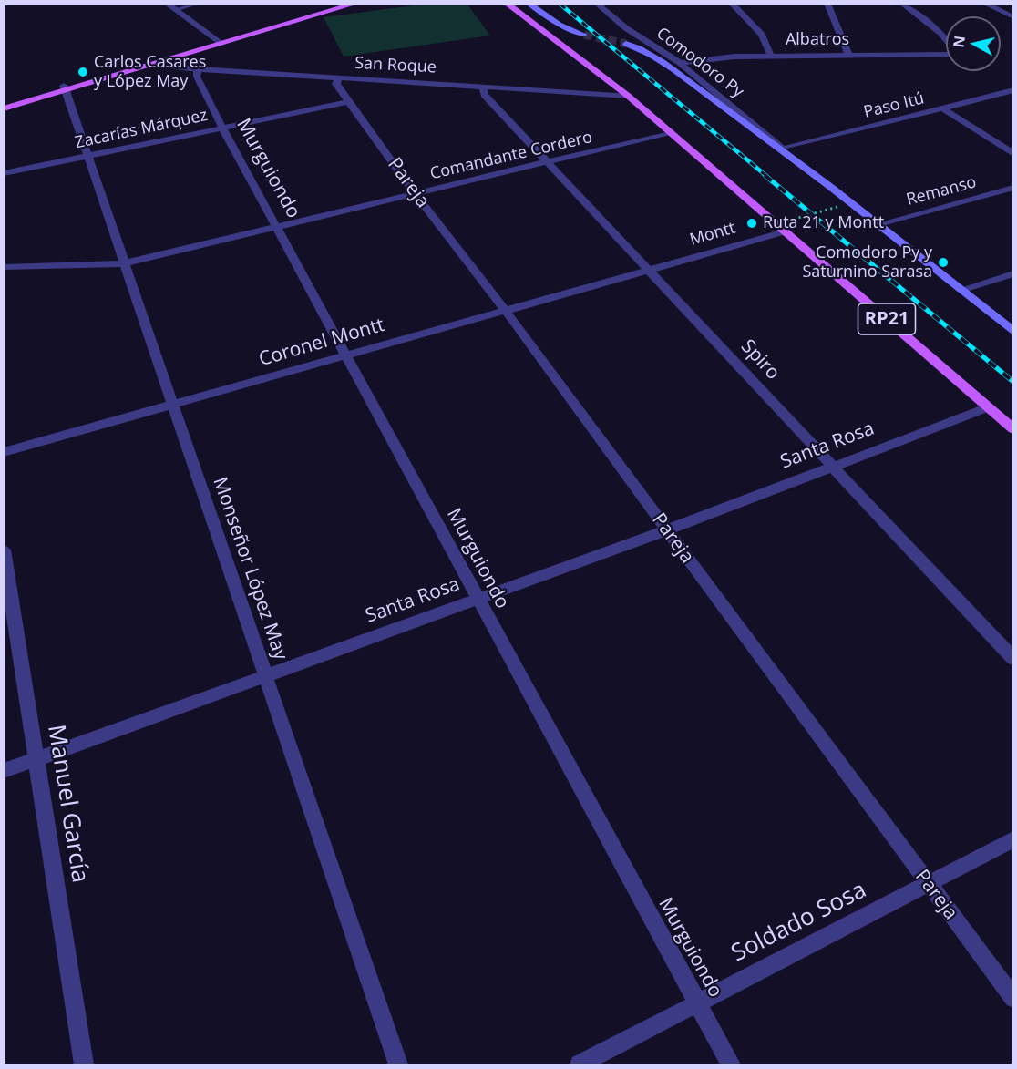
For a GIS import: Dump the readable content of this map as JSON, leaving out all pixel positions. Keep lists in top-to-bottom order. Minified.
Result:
{"streets":{"main road":["Comodoro Py","RP21"],"street":["Albatros","San Roque","Paso Itú","Zacarías Márquez","Comandante Cordero","Murguiondo","Pareja","Remanso","Montt","Coronel Montt","Spiro","Santa Rosa","Monseñor López May","Manuel García","Soldado Sosa"]},"crossings":[["Albatros","Comodoro Py"],["Comodoro Py","Paso Itú"],["Comodoro Py","Remanso"],["San Roque","Murguiondo"],["San Roque","Pareja"],["San Roque","RP21"],["San Roque","Spiro"],["Zacarías Márquez","Murguiondo"],["Zacarías Márquez","Pareja"],["Zacarías Márquez","Monseñor López May"],["Comandante Cordero","Murguiondo"],["Comandante Cordero","Pareja"],["Comandante Cordero","RP21"],["Comandante Cordero","Spiro"],["Comandante Cordero","Monseñor López May"],["Murguiondo","Coronel Montt"],["Murguiondo","Santa Rosa"],["Murguiondo","Soldado Sosa"],["Pareja","Coronel Montt"],["Pareja","Santa Rosa"],["Pareja","Soldado Sosa"],["Montt","RP21"],["Montt","Coronel Montt"],["Montt","Spiro"],["RP21","Santa Rosa"],["Coronel Montt","Spiro"],["Coronel Montt","Monseñor López May"],["Spiro","Santa Rosa"],["Santa Rosa","Monseñor López May"],["Santa Rosa","Manuel García"]],"places":["Carlos Casares y López May","Ruta 21 y Montt","Comodoro Py y Saturnino Sarasa"],"north":"left"}
